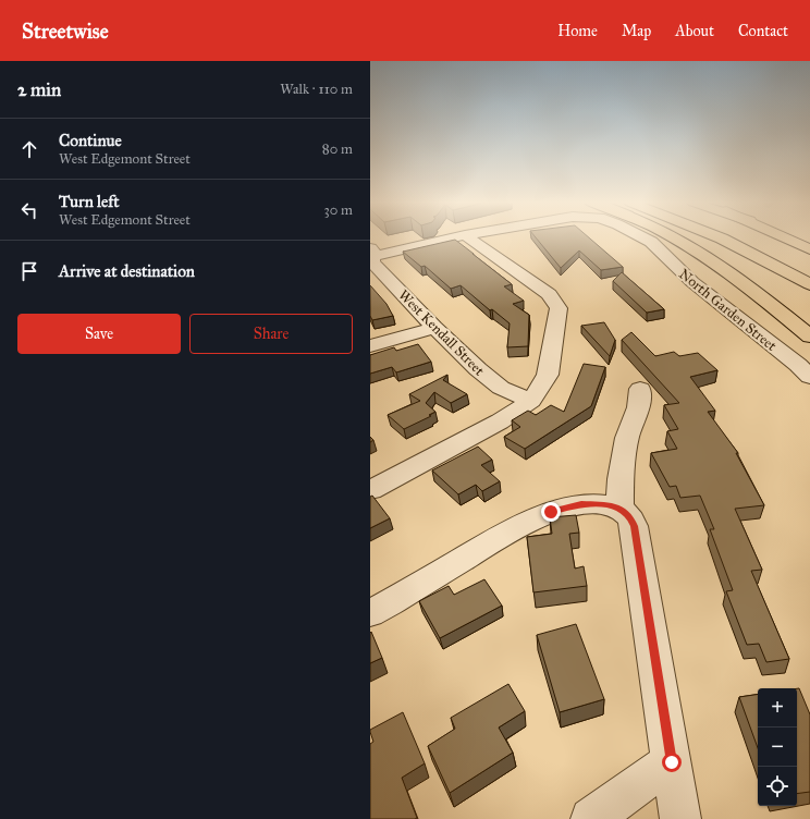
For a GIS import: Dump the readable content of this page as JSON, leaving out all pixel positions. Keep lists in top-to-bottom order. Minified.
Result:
{"streets":{"street":["North Garden Street","West Kendall Street"]},"crossings":[["North Garden Street","West Kendall Street"]],"page":{"header":"Streetwise","nav":["Home","Map","About","Contact"],"heading":["2 min","Walk · 110 m"],"list":[["Continue","West Edgemont Street","80 m"],["Turn left","West Edgemont Street","30 m"],"Arrive at destination"],"buttons":["Save","Share"],"map_buttons":["+","−"]}}
